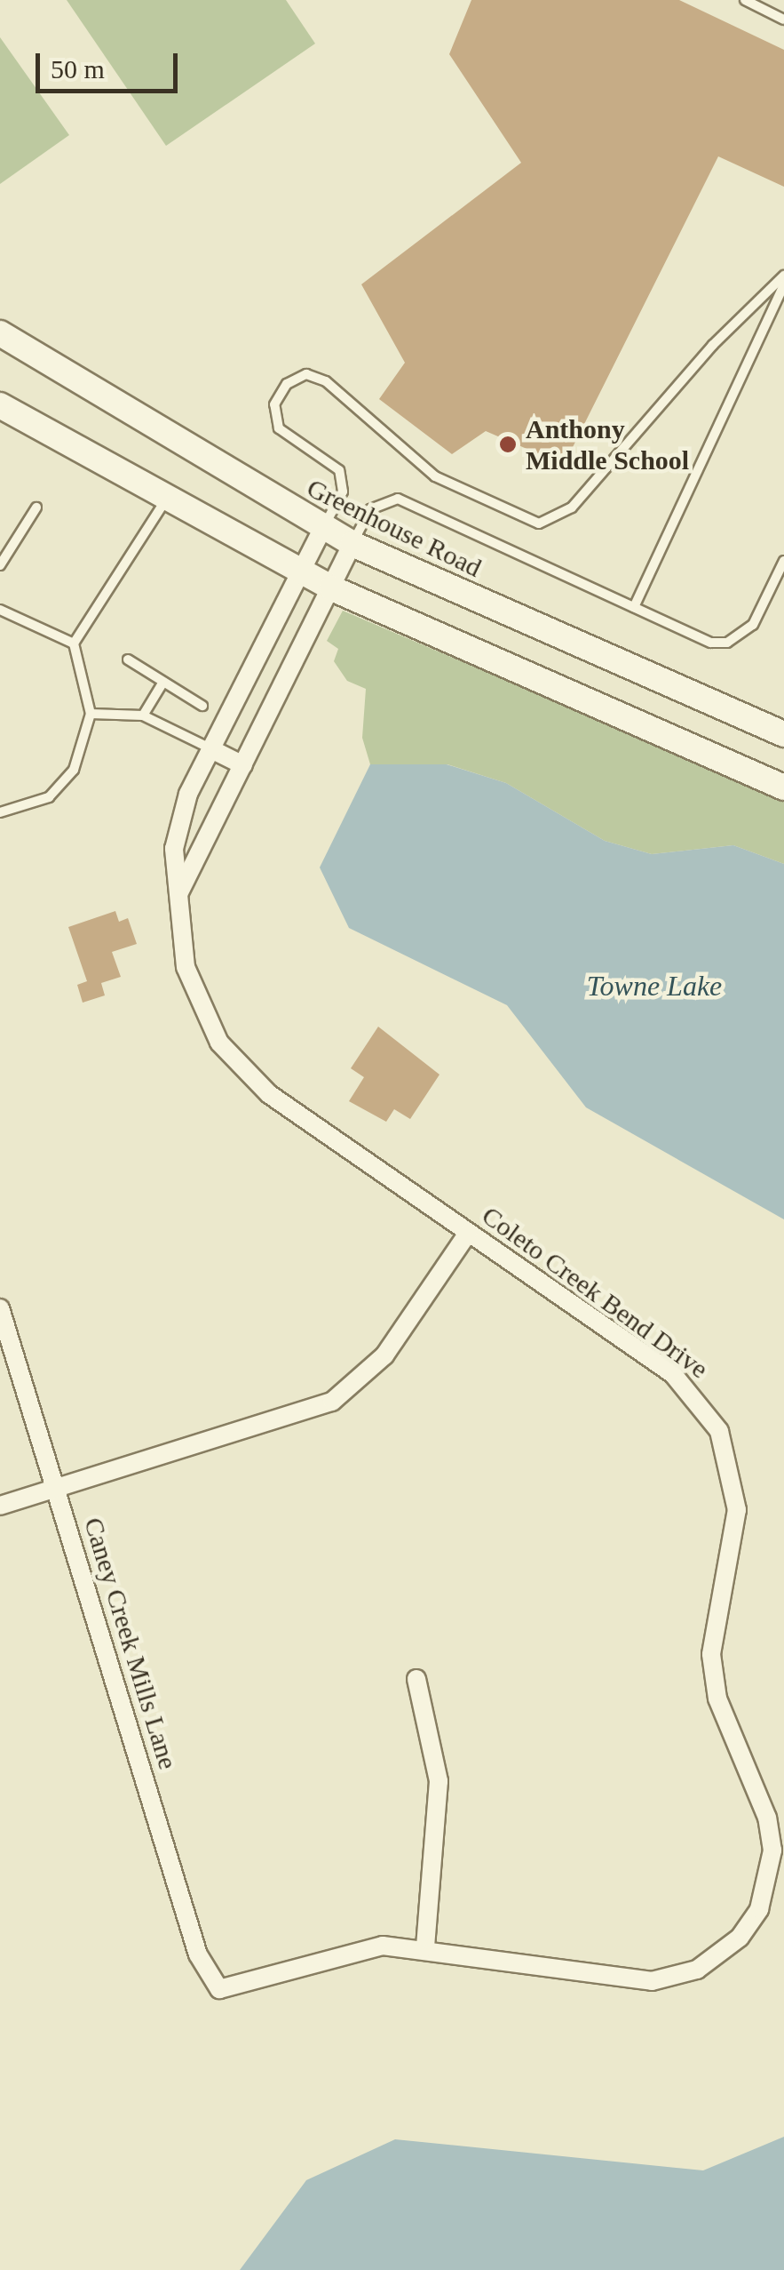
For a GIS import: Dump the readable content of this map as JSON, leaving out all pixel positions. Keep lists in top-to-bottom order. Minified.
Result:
{"streets":{"main road":["Greenhouse Road"],"street":["Coleto Creek Bend Drive","Caney Creek Mills Lane"]},"crossings":[["Greenhouse Road","Coleto Creek Bend Drive"],["Coleto Creek Bend Drive","Caney Creek Mills Lane"]],"water":["Towne Lake"],"places":["Anthony Middle School"],"scale_bar":"50 m"}
